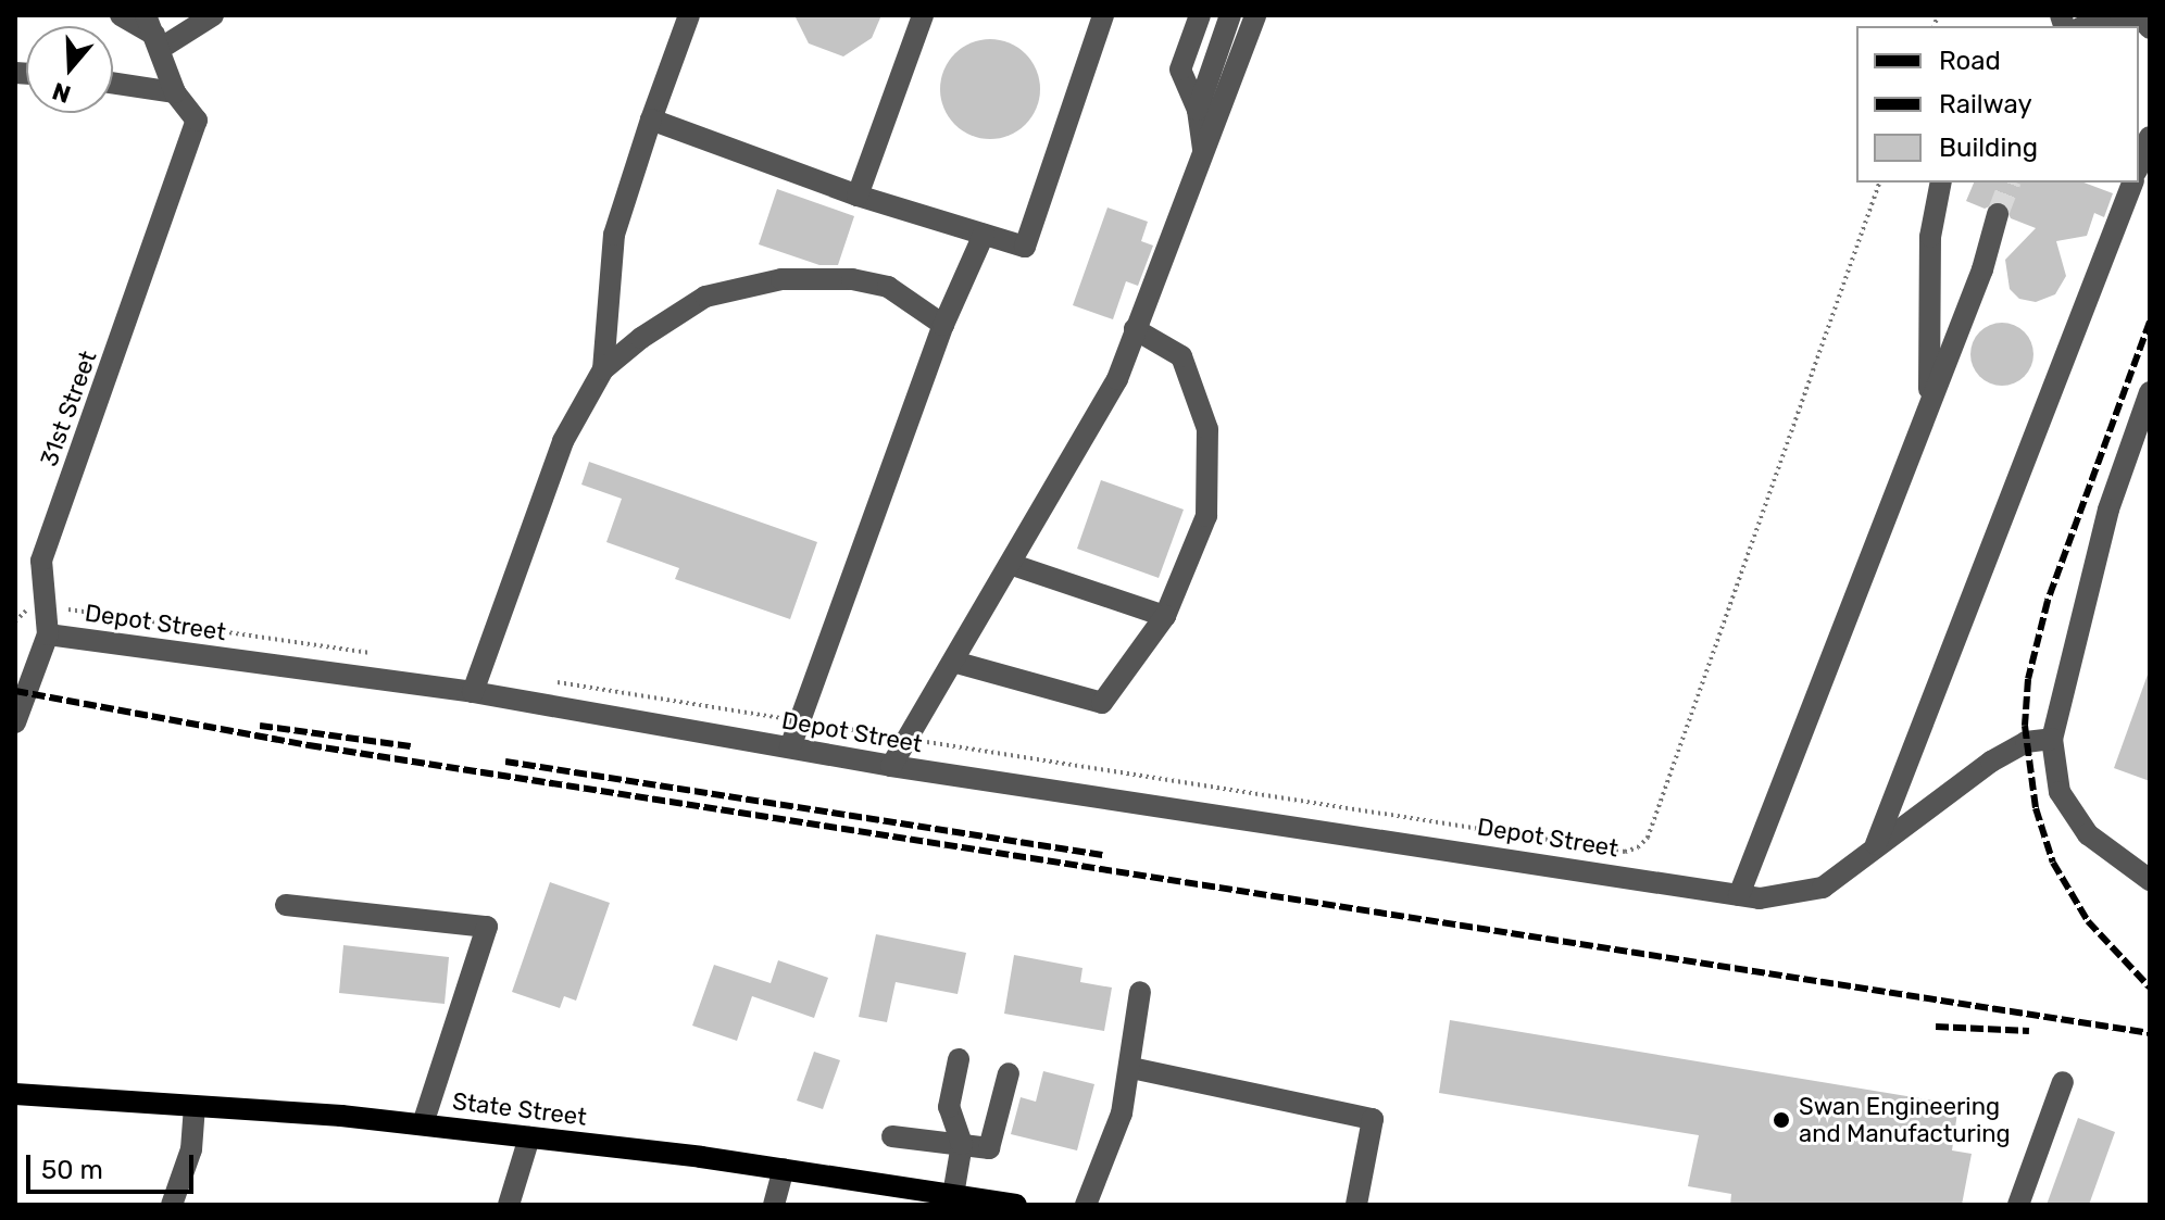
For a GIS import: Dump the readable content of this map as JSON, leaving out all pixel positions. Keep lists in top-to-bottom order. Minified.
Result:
{"streets":{"main road":["State Street"],"street":["31st Street","Depot Street"]},"crossings":[["31st Street","Depot Street"]],"places":["Swan Engineering and Manufacturing"],"legend":["Road","Railway","Building"],"scale_bar":"50 m","north":"bottom"}
